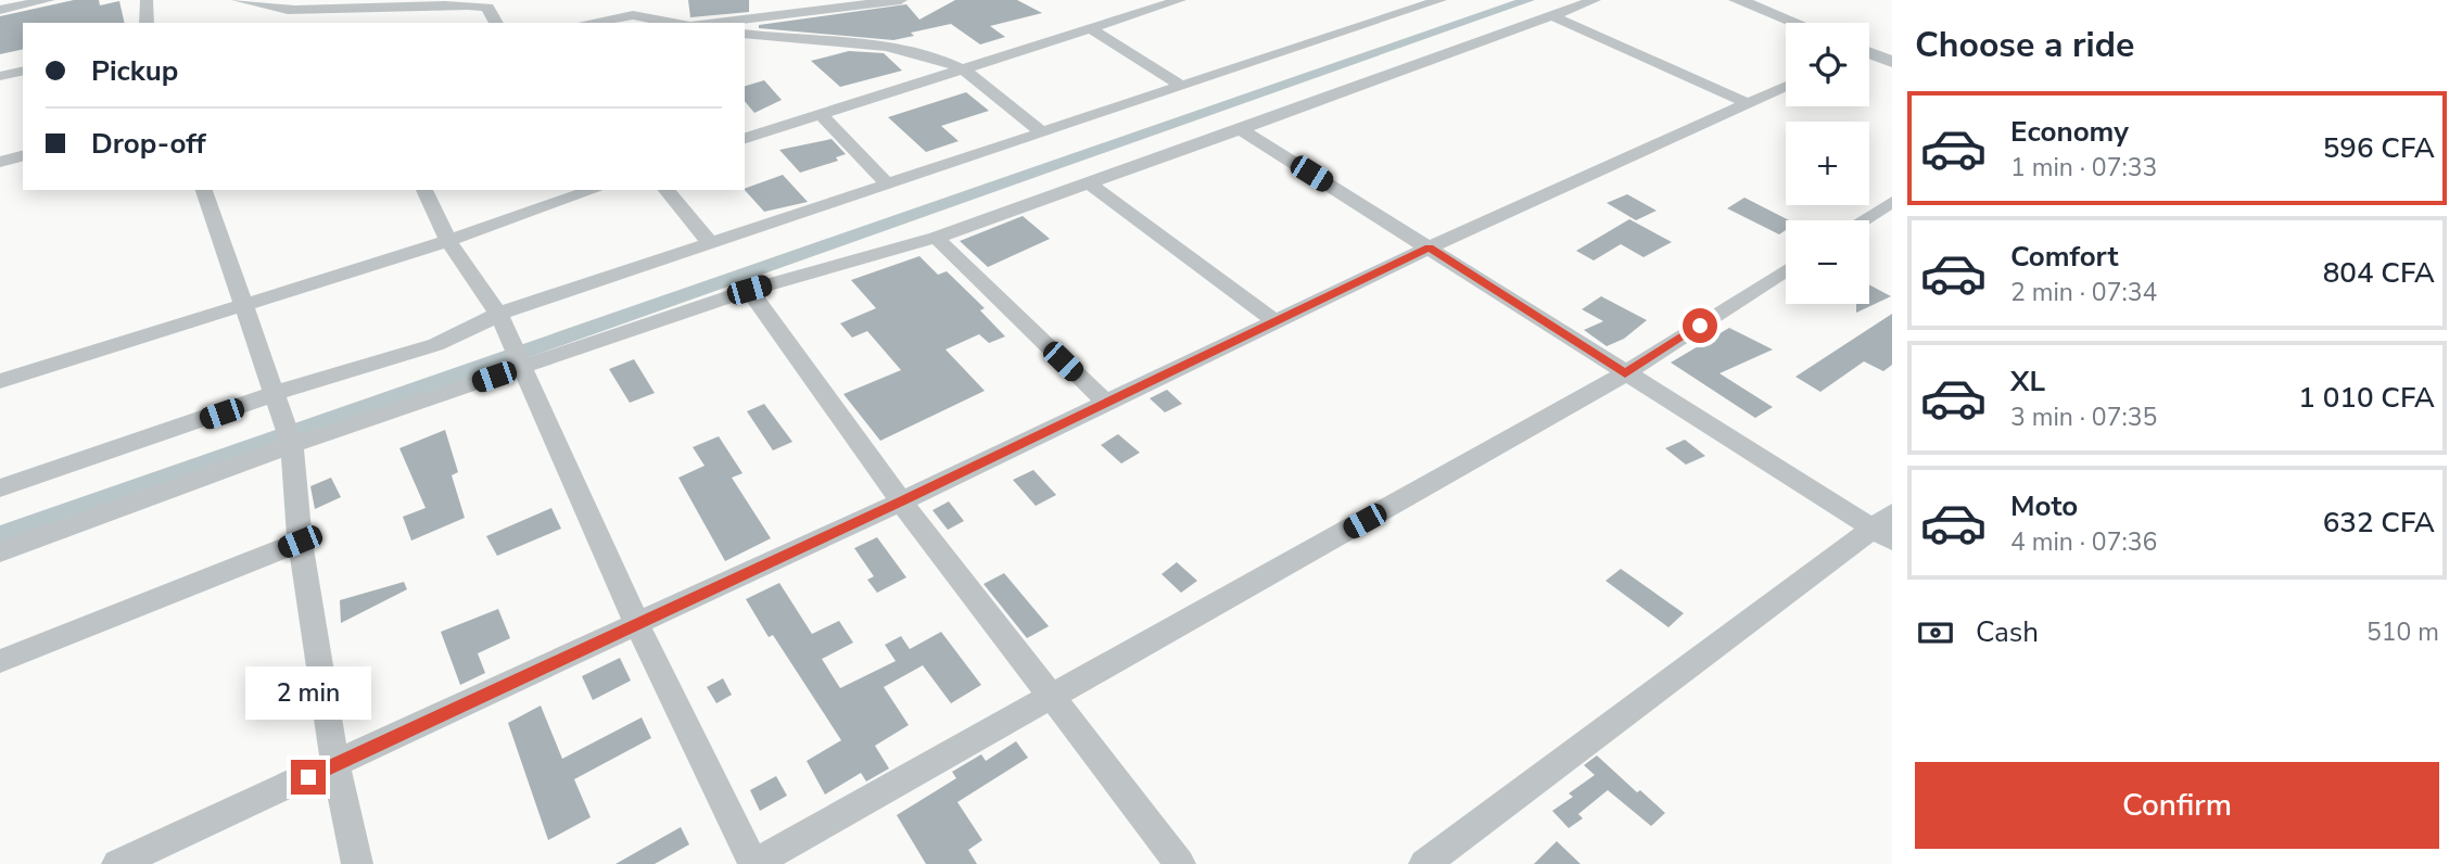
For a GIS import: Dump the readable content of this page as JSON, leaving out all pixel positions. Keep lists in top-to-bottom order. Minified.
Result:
{"page":{"heading":"Choose a ride","map_buttons":["+","−"],"banner":["Pickup","Drop-off"],"list":[{"name":"Economy","note":"1 min · 07:33","value":"596 CFA"},{"name":"Comfort","note":"2 min · 07:34","value":"804 CFA"},{"name":"XL","note":"3 min · 07:35","value":"1 010 CFA"},{"name":"Moto","note":"4 min · 07:36","value":"632 CFA"}],"pay":["Cash","510 m"],"bubble":"2 min","buttons":"Confirm"}}
